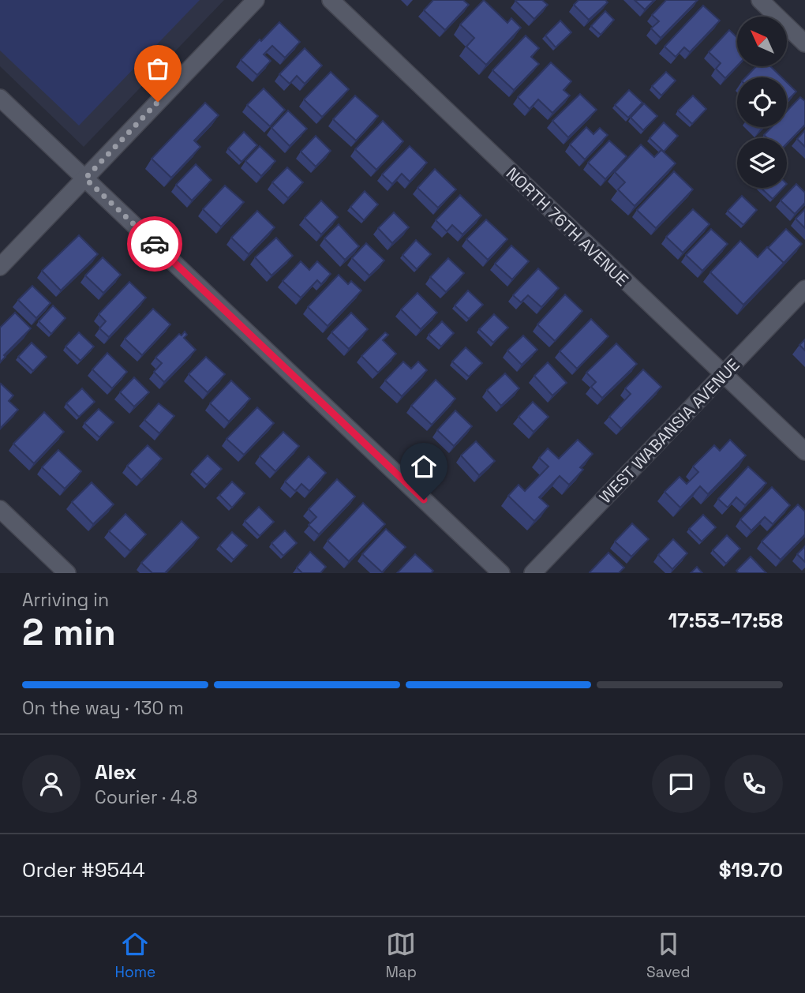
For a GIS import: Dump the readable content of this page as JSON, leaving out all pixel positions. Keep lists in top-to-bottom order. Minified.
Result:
{"streets":{"street":["NORTH 76TH AVENUE","WEST WABANSIA AVENUE"]},"crossings":[["NORTH 76TH AVENUE","WEST WABANSIA AVENUE"]],"north":"top left","page":{"heading":["2 min","Arriving in","17:53–17:58"],"panel":["Alex","Courier · 4.8","Order #9544","$19.70"],"bar":"On the way · 130 m","tabs":["Home","Map","Saved"]}}
